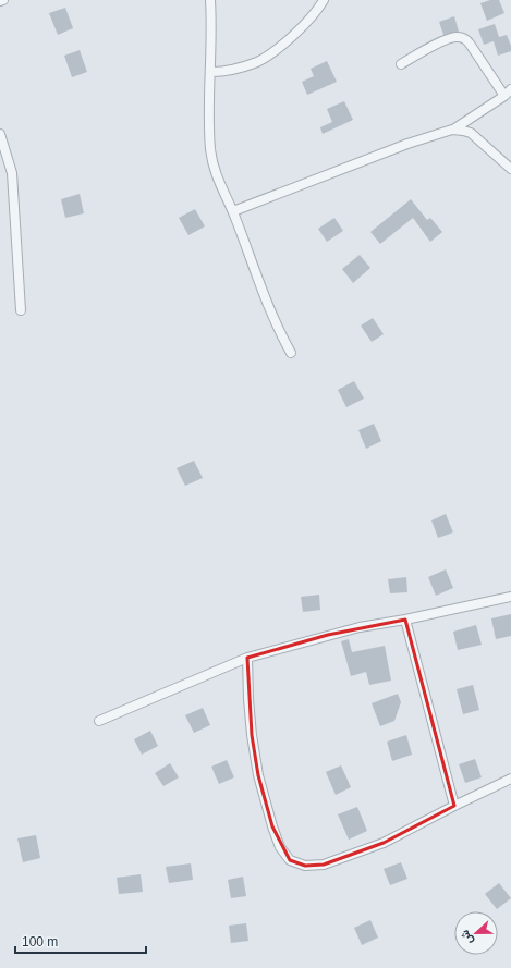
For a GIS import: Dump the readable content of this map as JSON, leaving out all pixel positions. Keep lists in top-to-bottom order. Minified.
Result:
{"scale_bar":"100 m","north":"left"}
